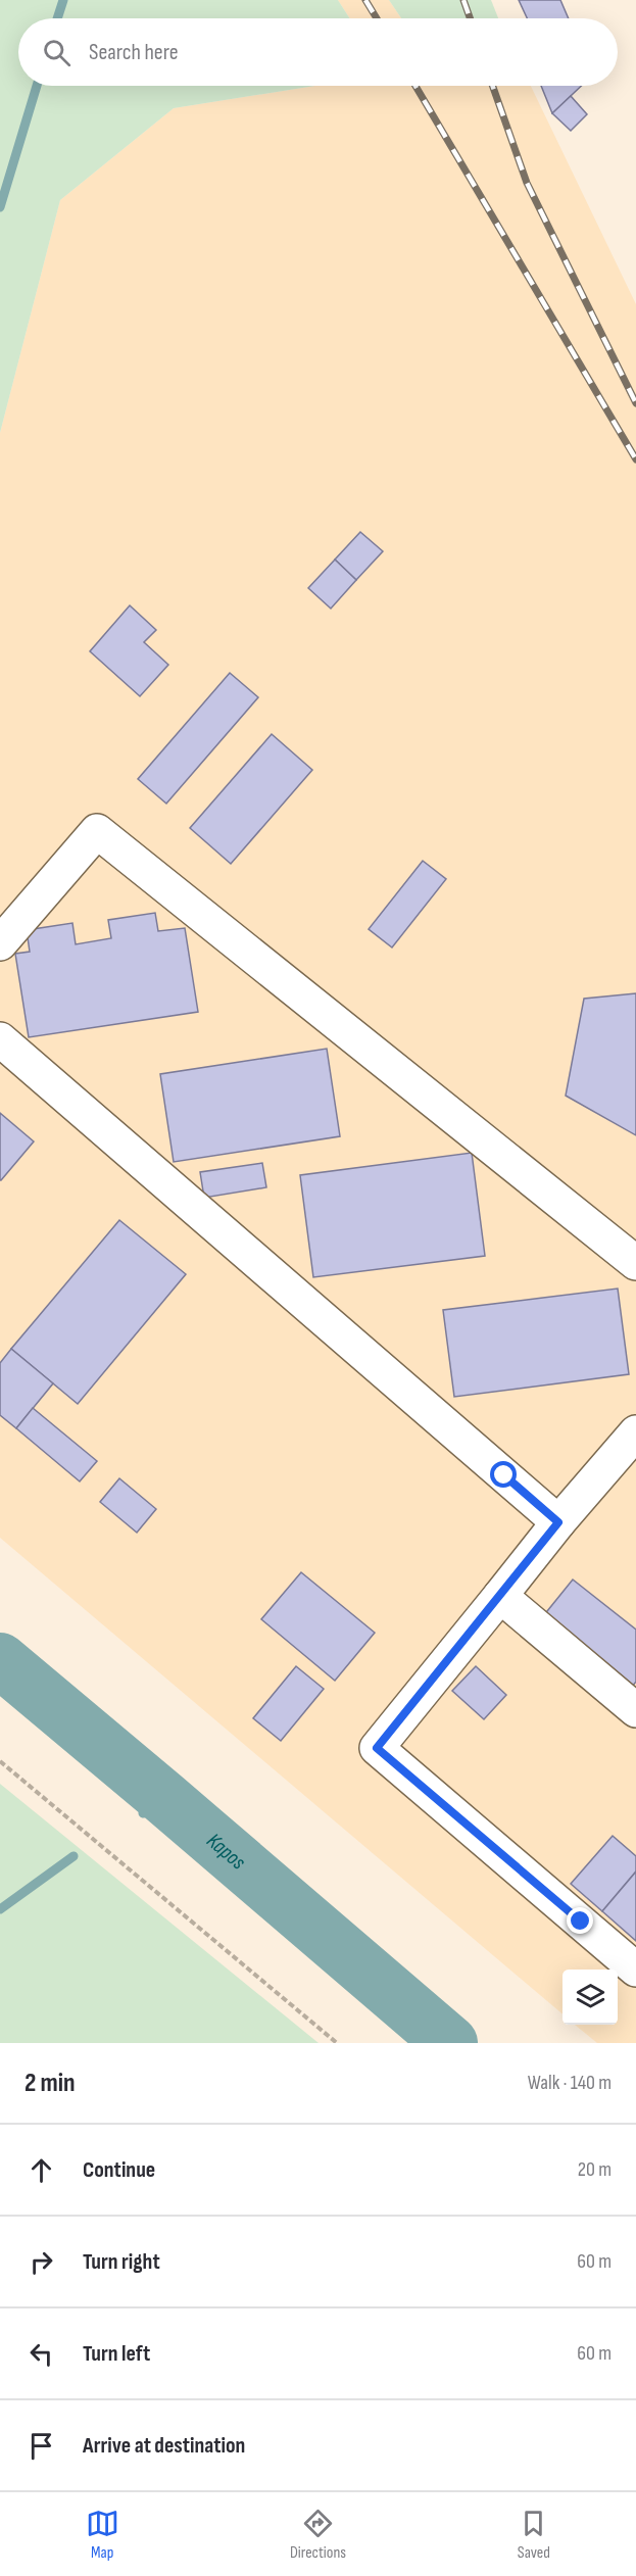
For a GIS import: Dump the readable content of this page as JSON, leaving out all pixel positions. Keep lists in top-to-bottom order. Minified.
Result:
{"water":["Kapos"],"page":{"search":"Search here","heading":["2 min","Walk · 140 m"],"list":[["Continue","20 m"],["Turn right","60 m"],["Turn left","60 m"],"Arrive at destination"],"nav":["Map","Directions","Saved"]}}
